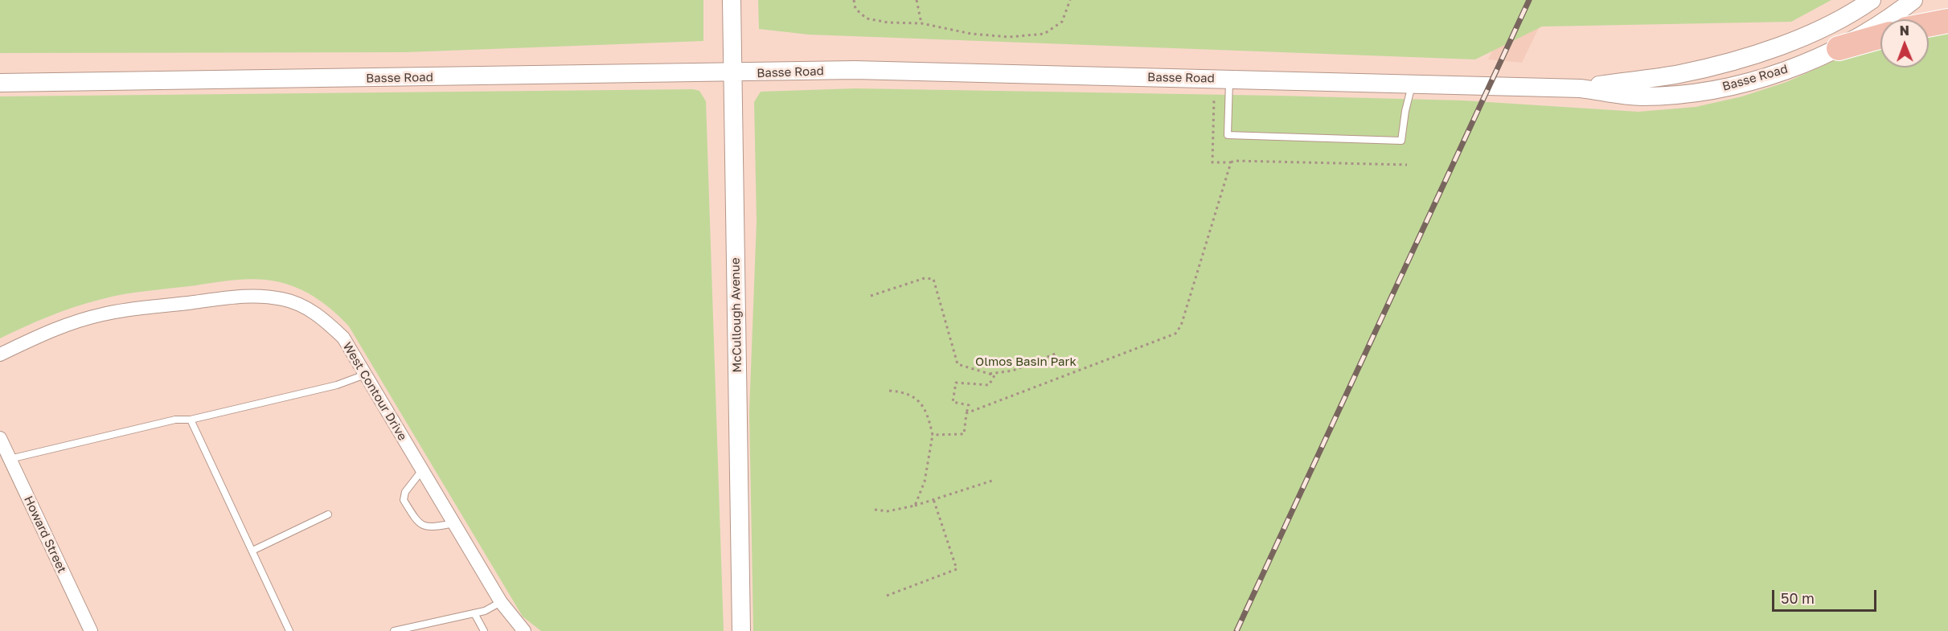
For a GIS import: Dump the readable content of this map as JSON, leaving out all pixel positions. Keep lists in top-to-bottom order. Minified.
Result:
{"streets":{"main road":["Basse Road","McCullough Avenue"],"street":["West Contour Drive","Howard Street"]},"crossings":[["Basse Road","McCullough Avenue"]],"parks":["Olmos Basin Park"],"scale_bar":"50 m","north":"top"}
